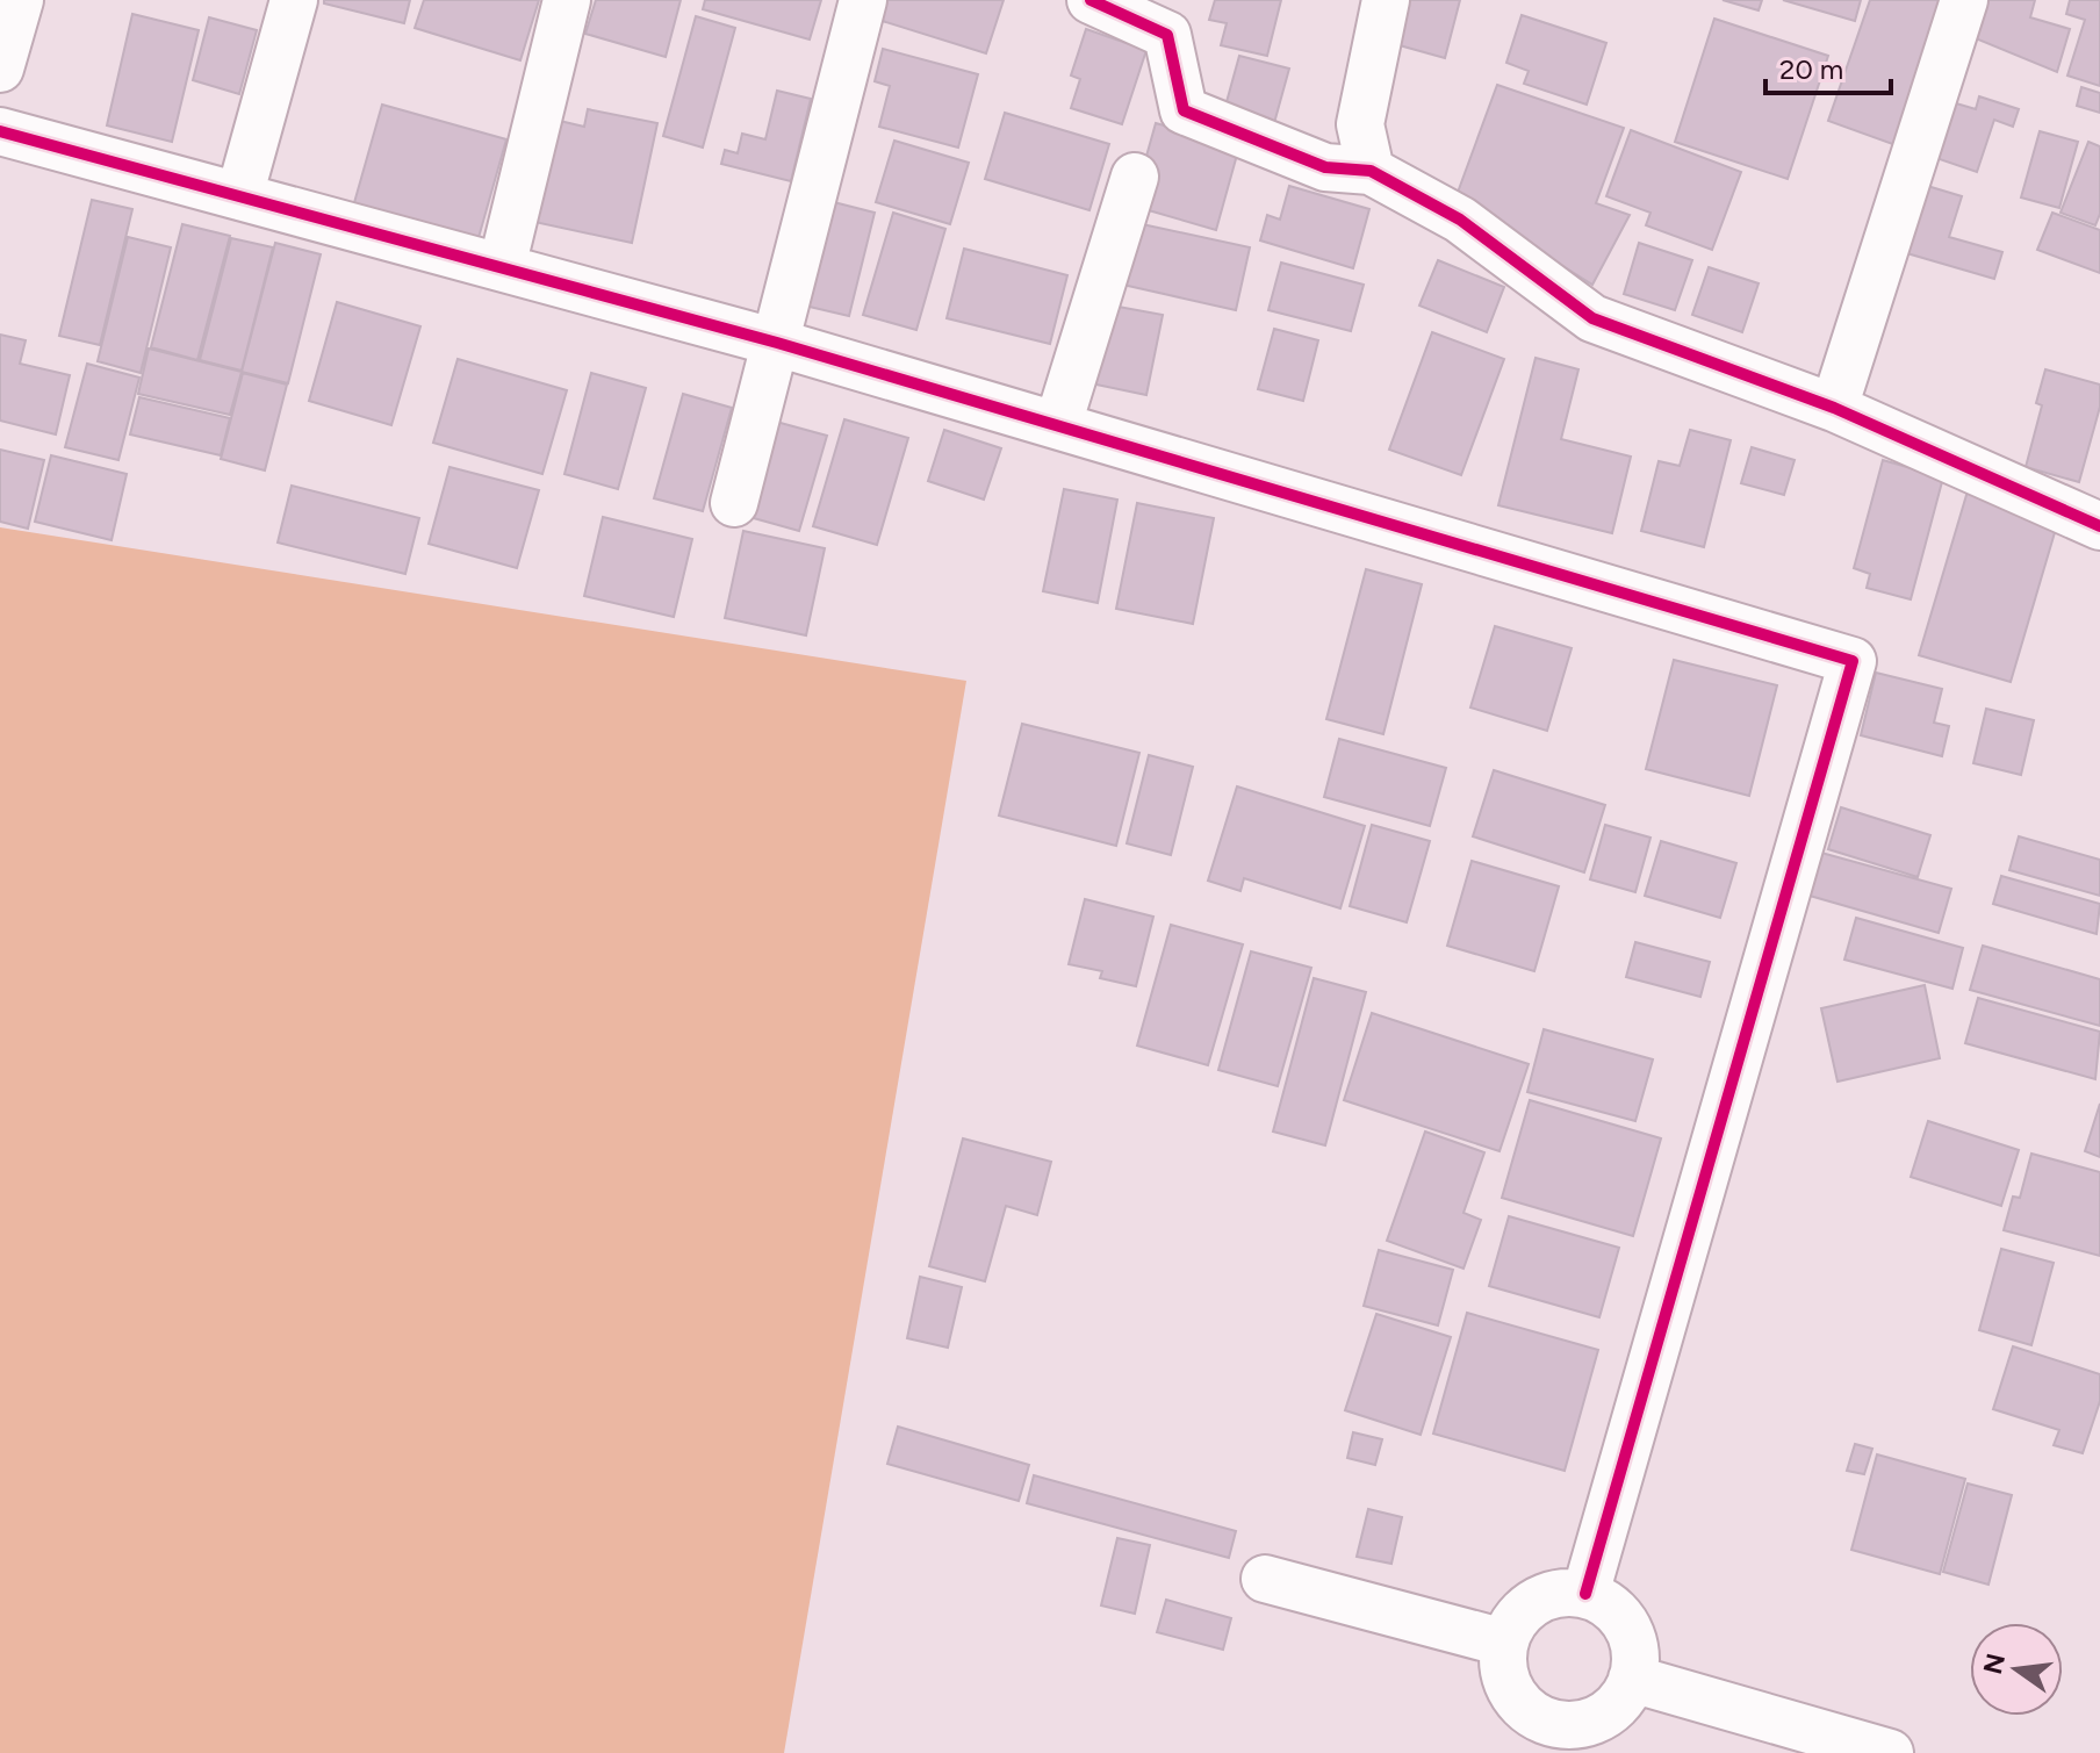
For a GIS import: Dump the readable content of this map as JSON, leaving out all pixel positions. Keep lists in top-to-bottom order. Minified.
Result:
{"scale_bar":"20 m","north":"left"}
